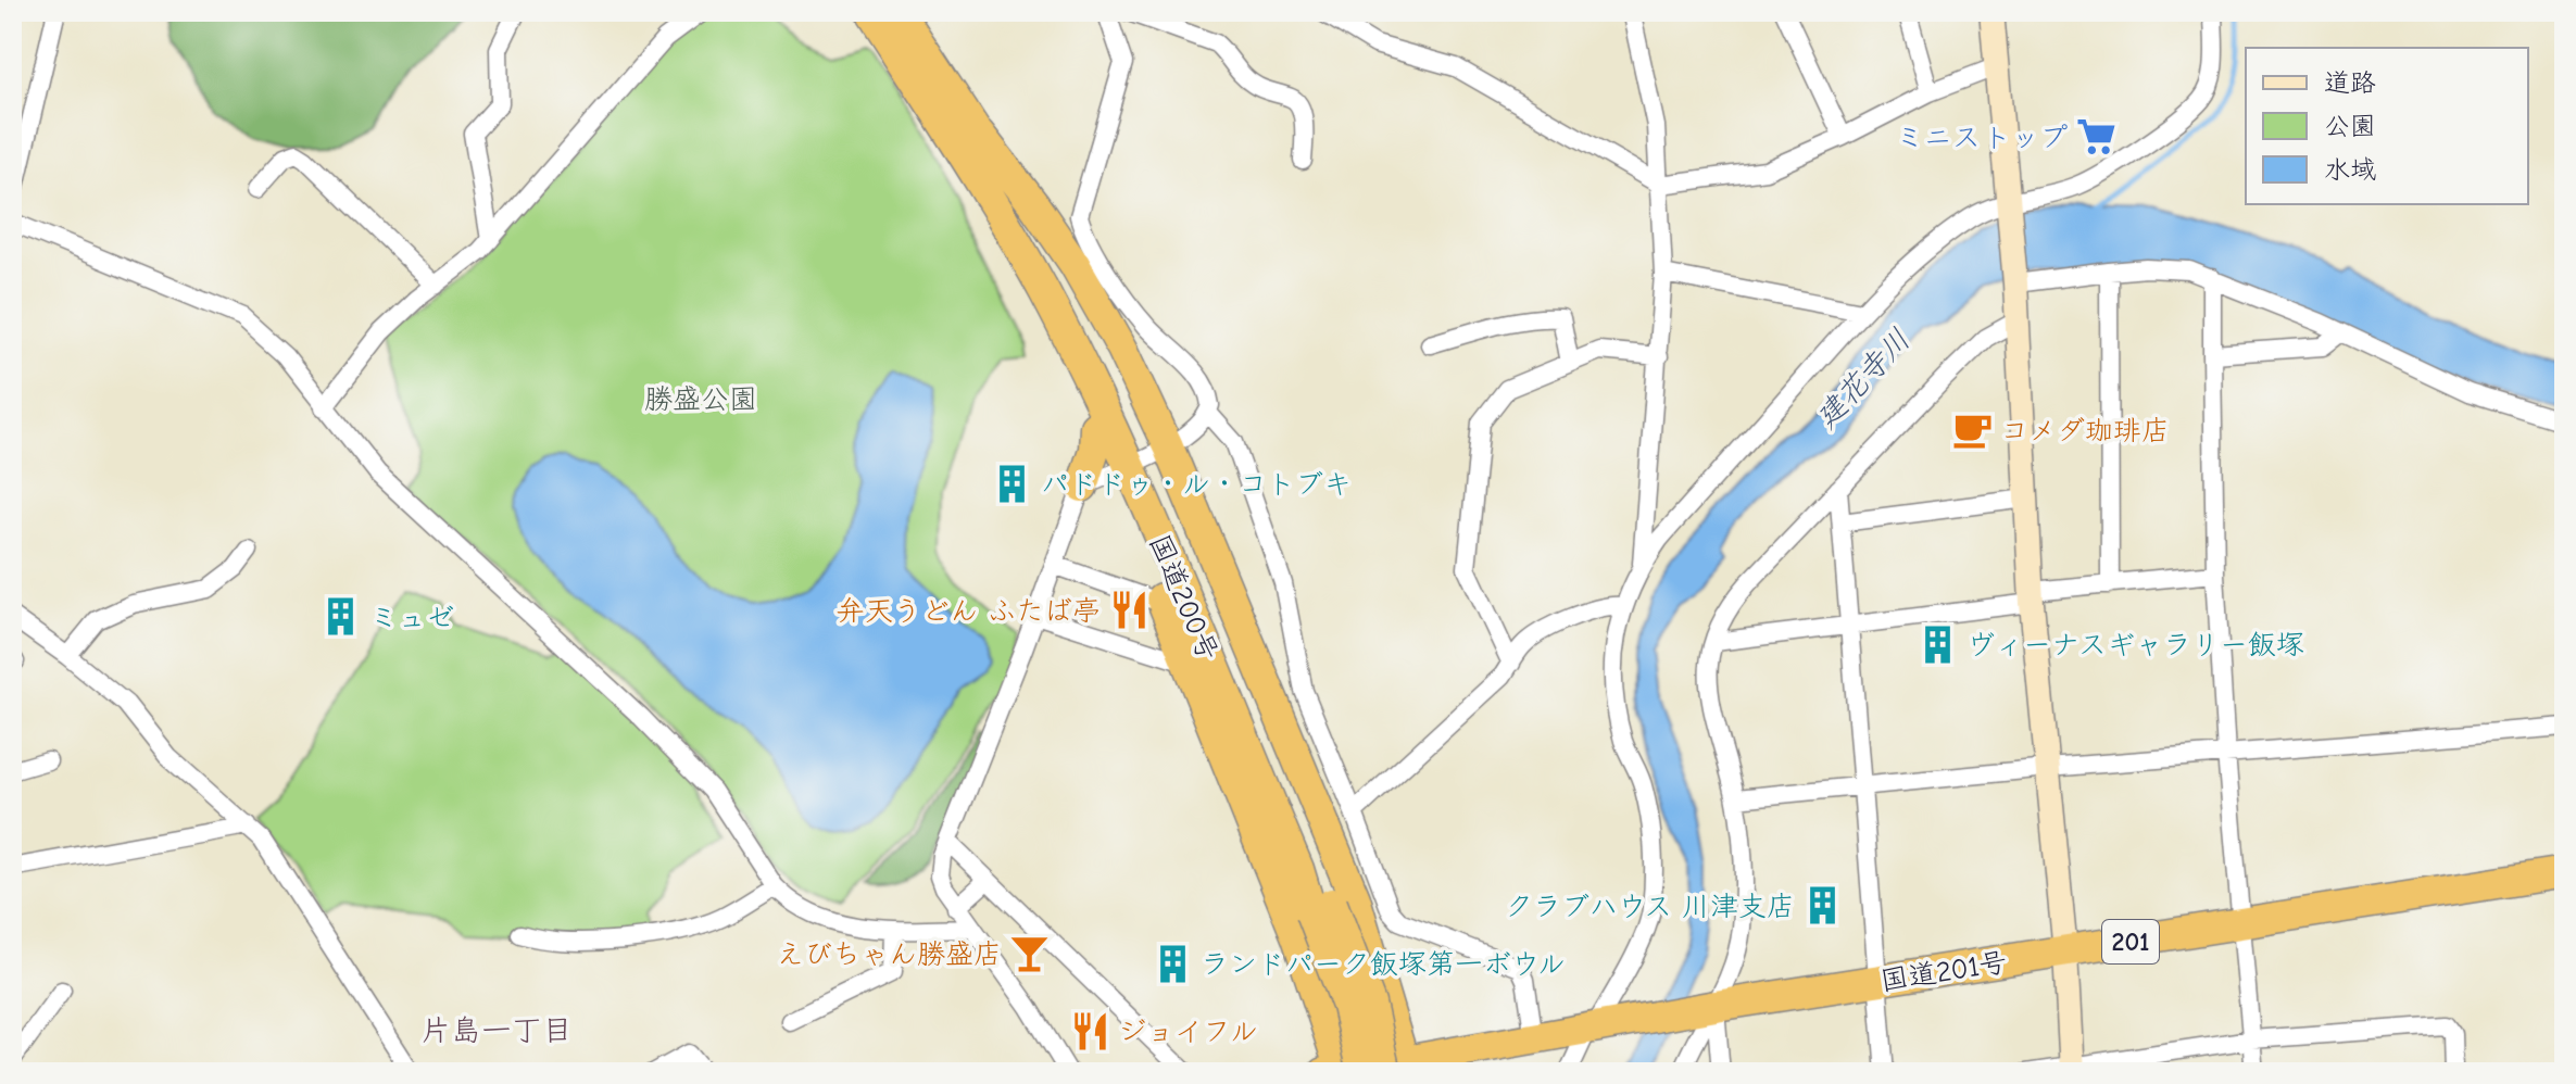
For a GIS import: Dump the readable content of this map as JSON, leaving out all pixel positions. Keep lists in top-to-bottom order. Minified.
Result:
{"streets":{"highway":["国道200号","201","国道201号"]},"crossings":[["国道200号","国道201号"]],"districts":["片島一丁目"],"water":["建花寺川"],"parks":["勝盛公園"],"places":{"supermarket":["ミニストップ"],"cafe":["コメダ珈琲店"],"building":["パドドゥ・ル・コトブキ","ミュゼ","ヴィーナスギャラリー飯塚","クラブハウス 川津支店","ランドパーク飯塚第一ボウル"],"restaurant":["弁天うどん ふたば亭","ジョイフル"],"bar":["えびちゃん勝盛店"]},"legend":["道路","公園","水域"]}
